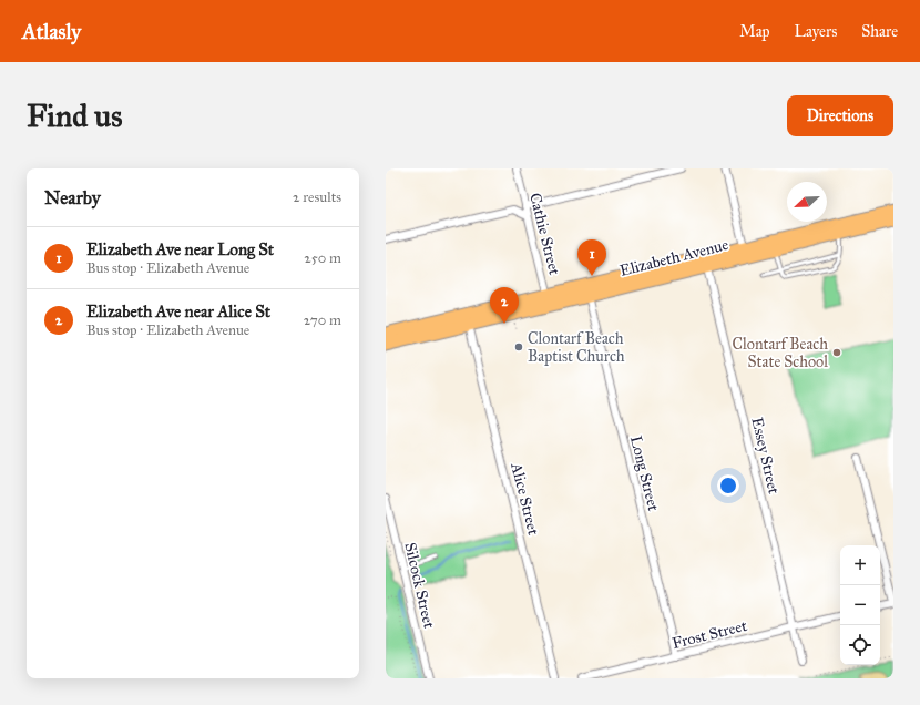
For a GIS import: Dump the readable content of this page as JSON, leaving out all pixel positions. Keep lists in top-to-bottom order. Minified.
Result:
{"streets":{"highway":["Elizabeth Avenue"],"street":["Cathie Street","Essey Street","Long Street","Alice Street","Silcock Street","Frost Street"]},"crossings":[["Cathie Street","Elizabeth Avenue"],["Elizabeth Avenue","Essey Street"],["Elizabeth Avenue","Long Street"],["Elizabeth Avenue","Alice Street"],["Essey Street","Frost Street"],["Long Street","Frost Street"]],"places":["Clontarf Beach Baptist Church","Clontarf Beach State School"],"north":"bottom left","page":{"header":"Atlasly","nav":["Map","Layers","Share"],"buttons":"Directions","title":"Find us","heading":["Nearby","2 results"],"list":[{"mark":"1","name":"Elizabeth Ave near Long St","note":"Bus stop · Elizabeth Avenue","value":"250 m"},{"mark":"2","name":"Elizabeth Ave near Alice St","note":"Bus stop · Elizabeth Avenue","value":"270 m"}],"pins":["1","2"],"map_buttons":["+","−"]}}
